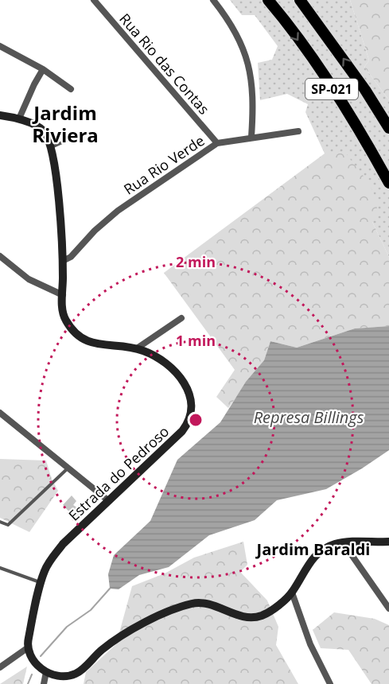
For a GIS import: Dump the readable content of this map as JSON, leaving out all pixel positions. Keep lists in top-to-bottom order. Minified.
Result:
{"streets":{"highway":["SP-021"],"main road":["Estrada do Pedroso"],"street":["Rua Rio das Contas","Rua Rio Verde"]},"crossings":[["Rua Rio das Contas","Rua Rio Verde"],["Rua Rio Verde","Estrada do Pedroso"]],"districts":["Jardim Riviera","Jardim Baraldi"],"water":["Represa Billings"],"rings":["2 min","1 min"]}
